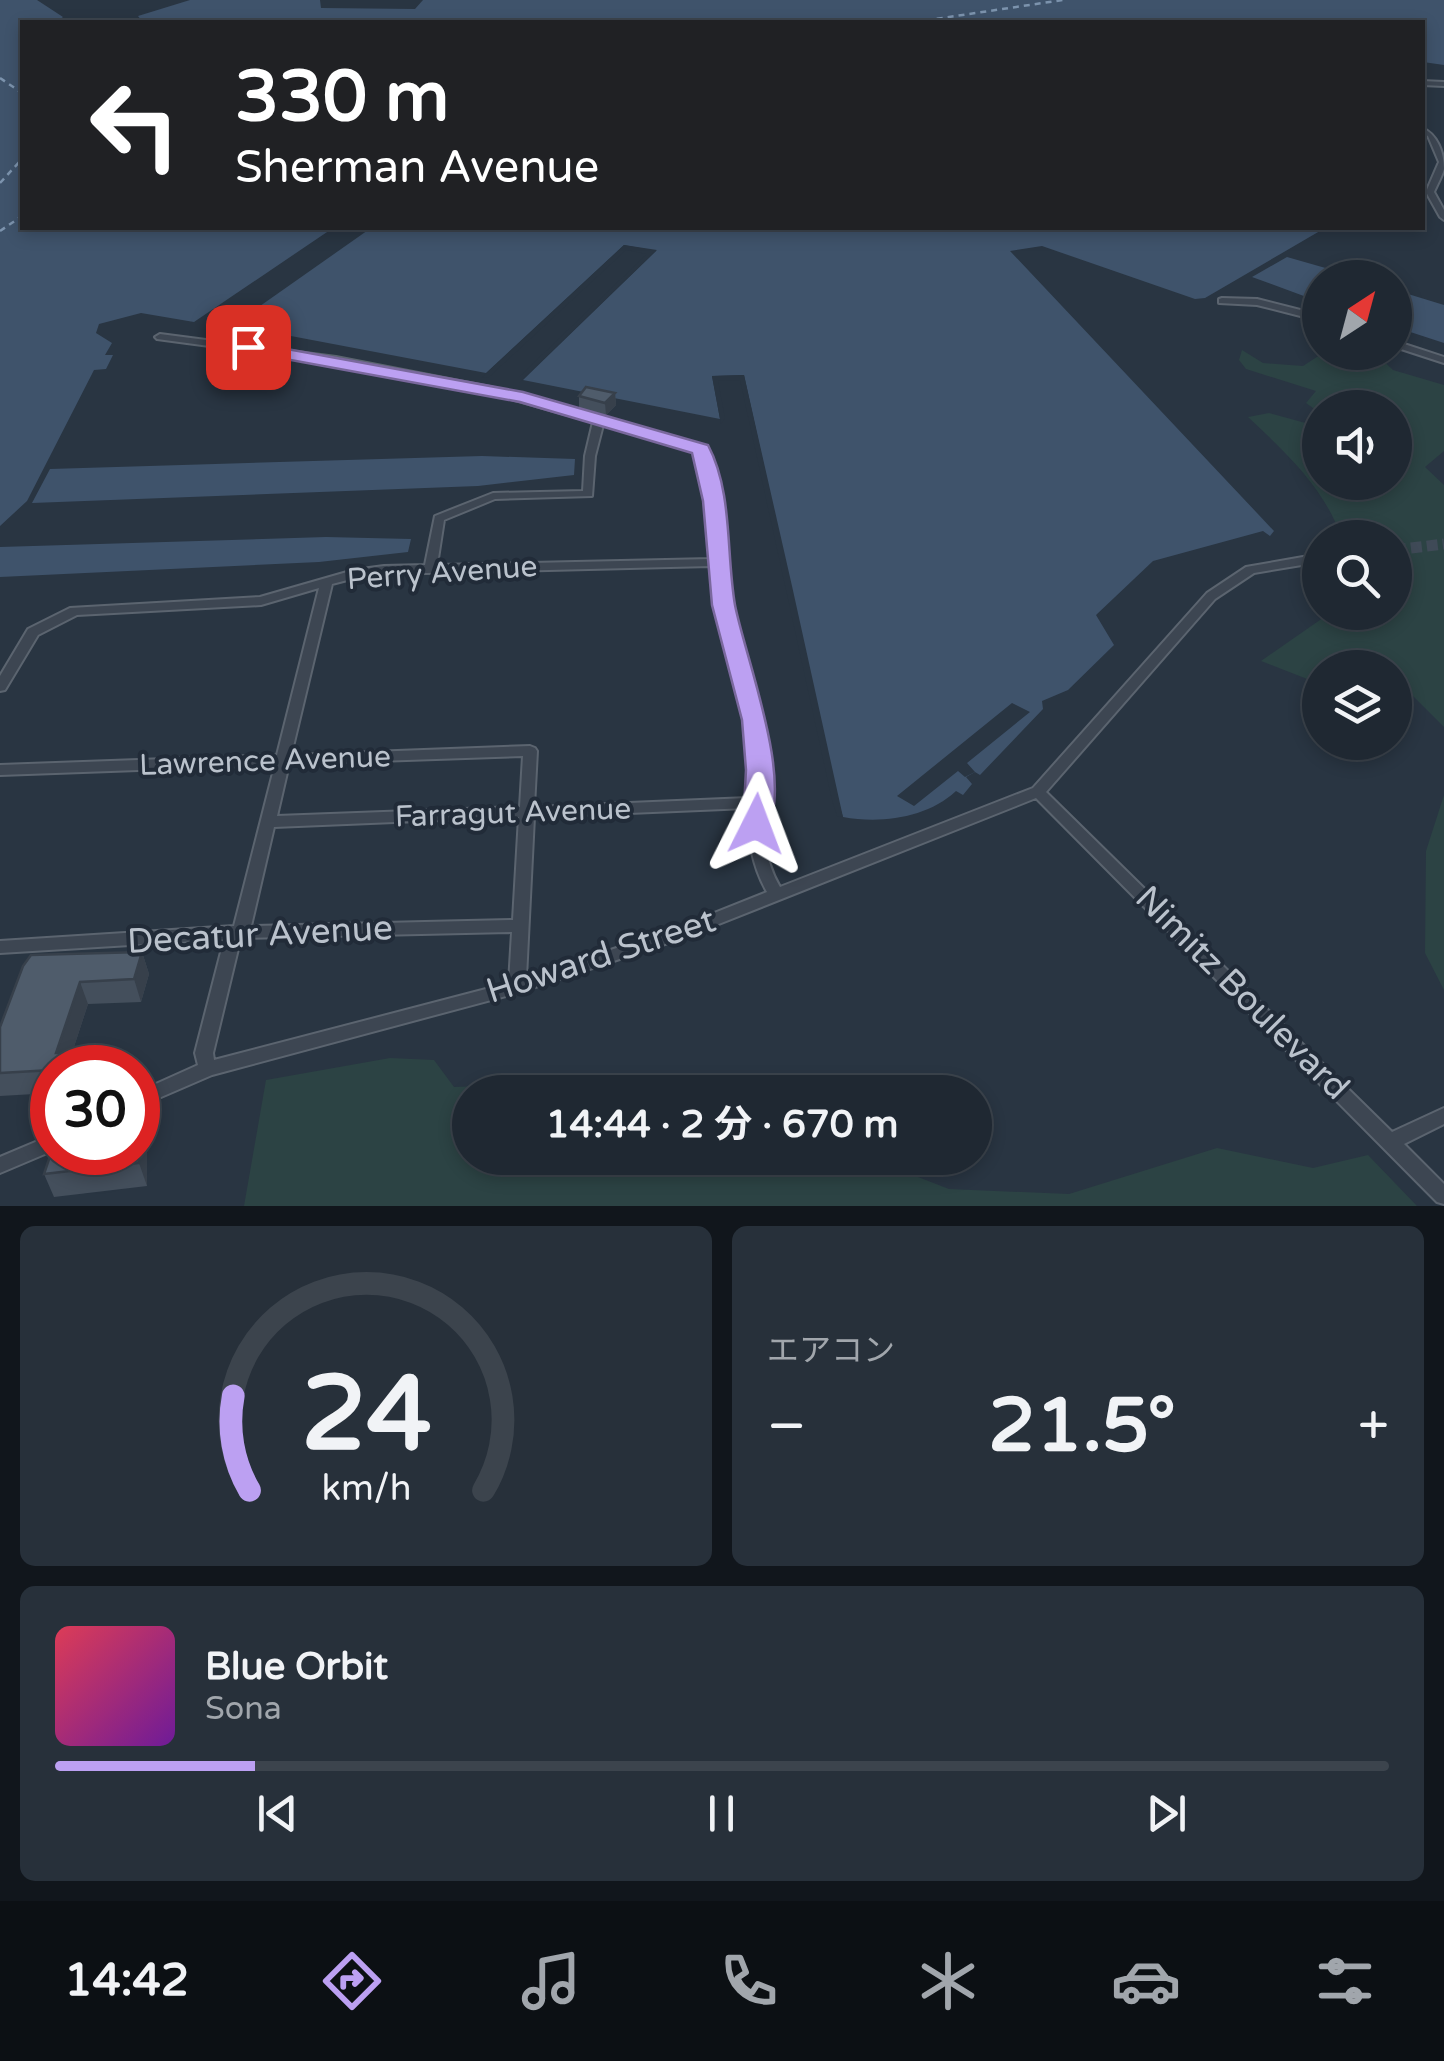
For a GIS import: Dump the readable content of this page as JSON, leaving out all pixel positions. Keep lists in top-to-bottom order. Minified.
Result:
{"streets":{"street":["Perry Avenue","Lawrence Avenue","Farragut Avenue","Decatur Avenue","Howard Street","Nimitz Boulevard"]},"crossings":[["Lawrence Avenue","Farragut Avenue"],["Howard Street","Nimitz Boulevard"]],"north":"top right","page":{"turn":["330 m","Sherman Avenue"],"limit":"30","trip":"14:44 · 2 分 · 670 m","tile":"エアコン","heat":["−","21.5°","+"],"song":["Blue Orbit","Sona"],"tabs":"14:42","gauge":["24","km/h"]}}
